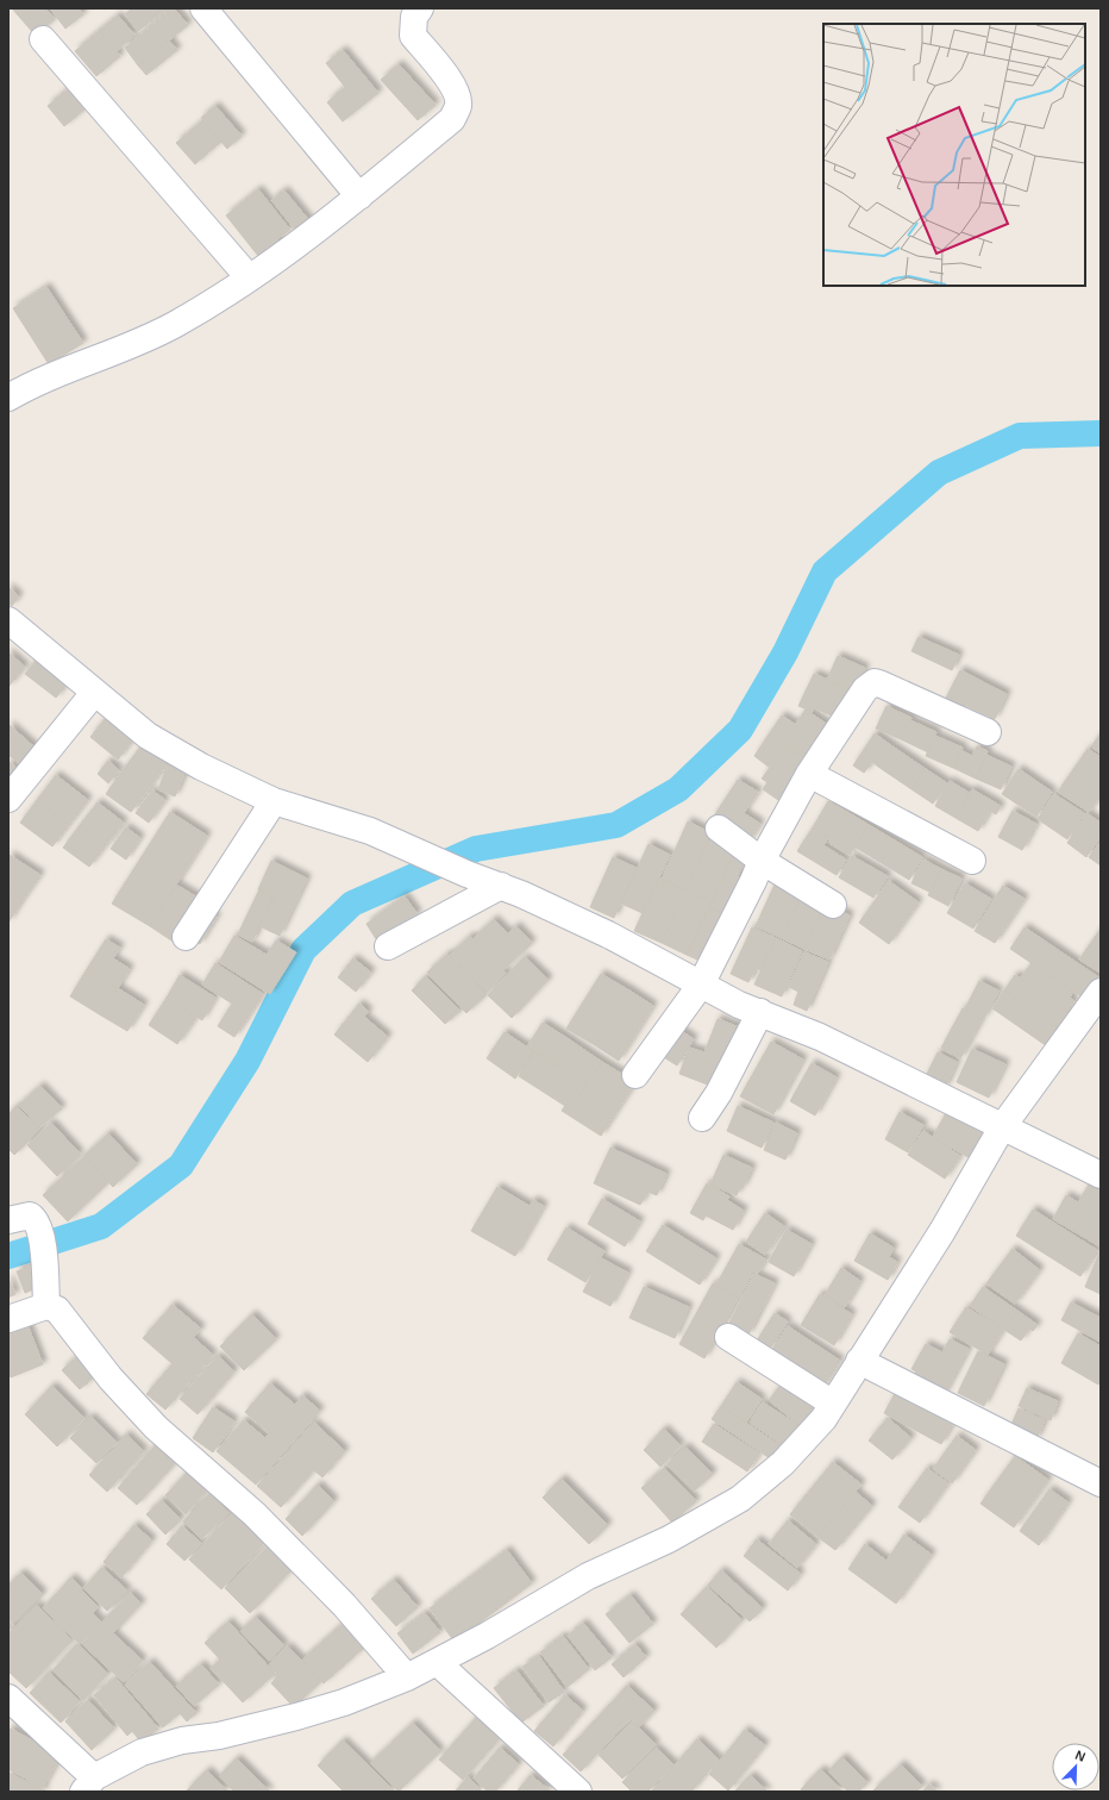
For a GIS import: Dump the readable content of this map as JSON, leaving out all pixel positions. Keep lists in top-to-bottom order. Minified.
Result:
{"north":"top right"}
